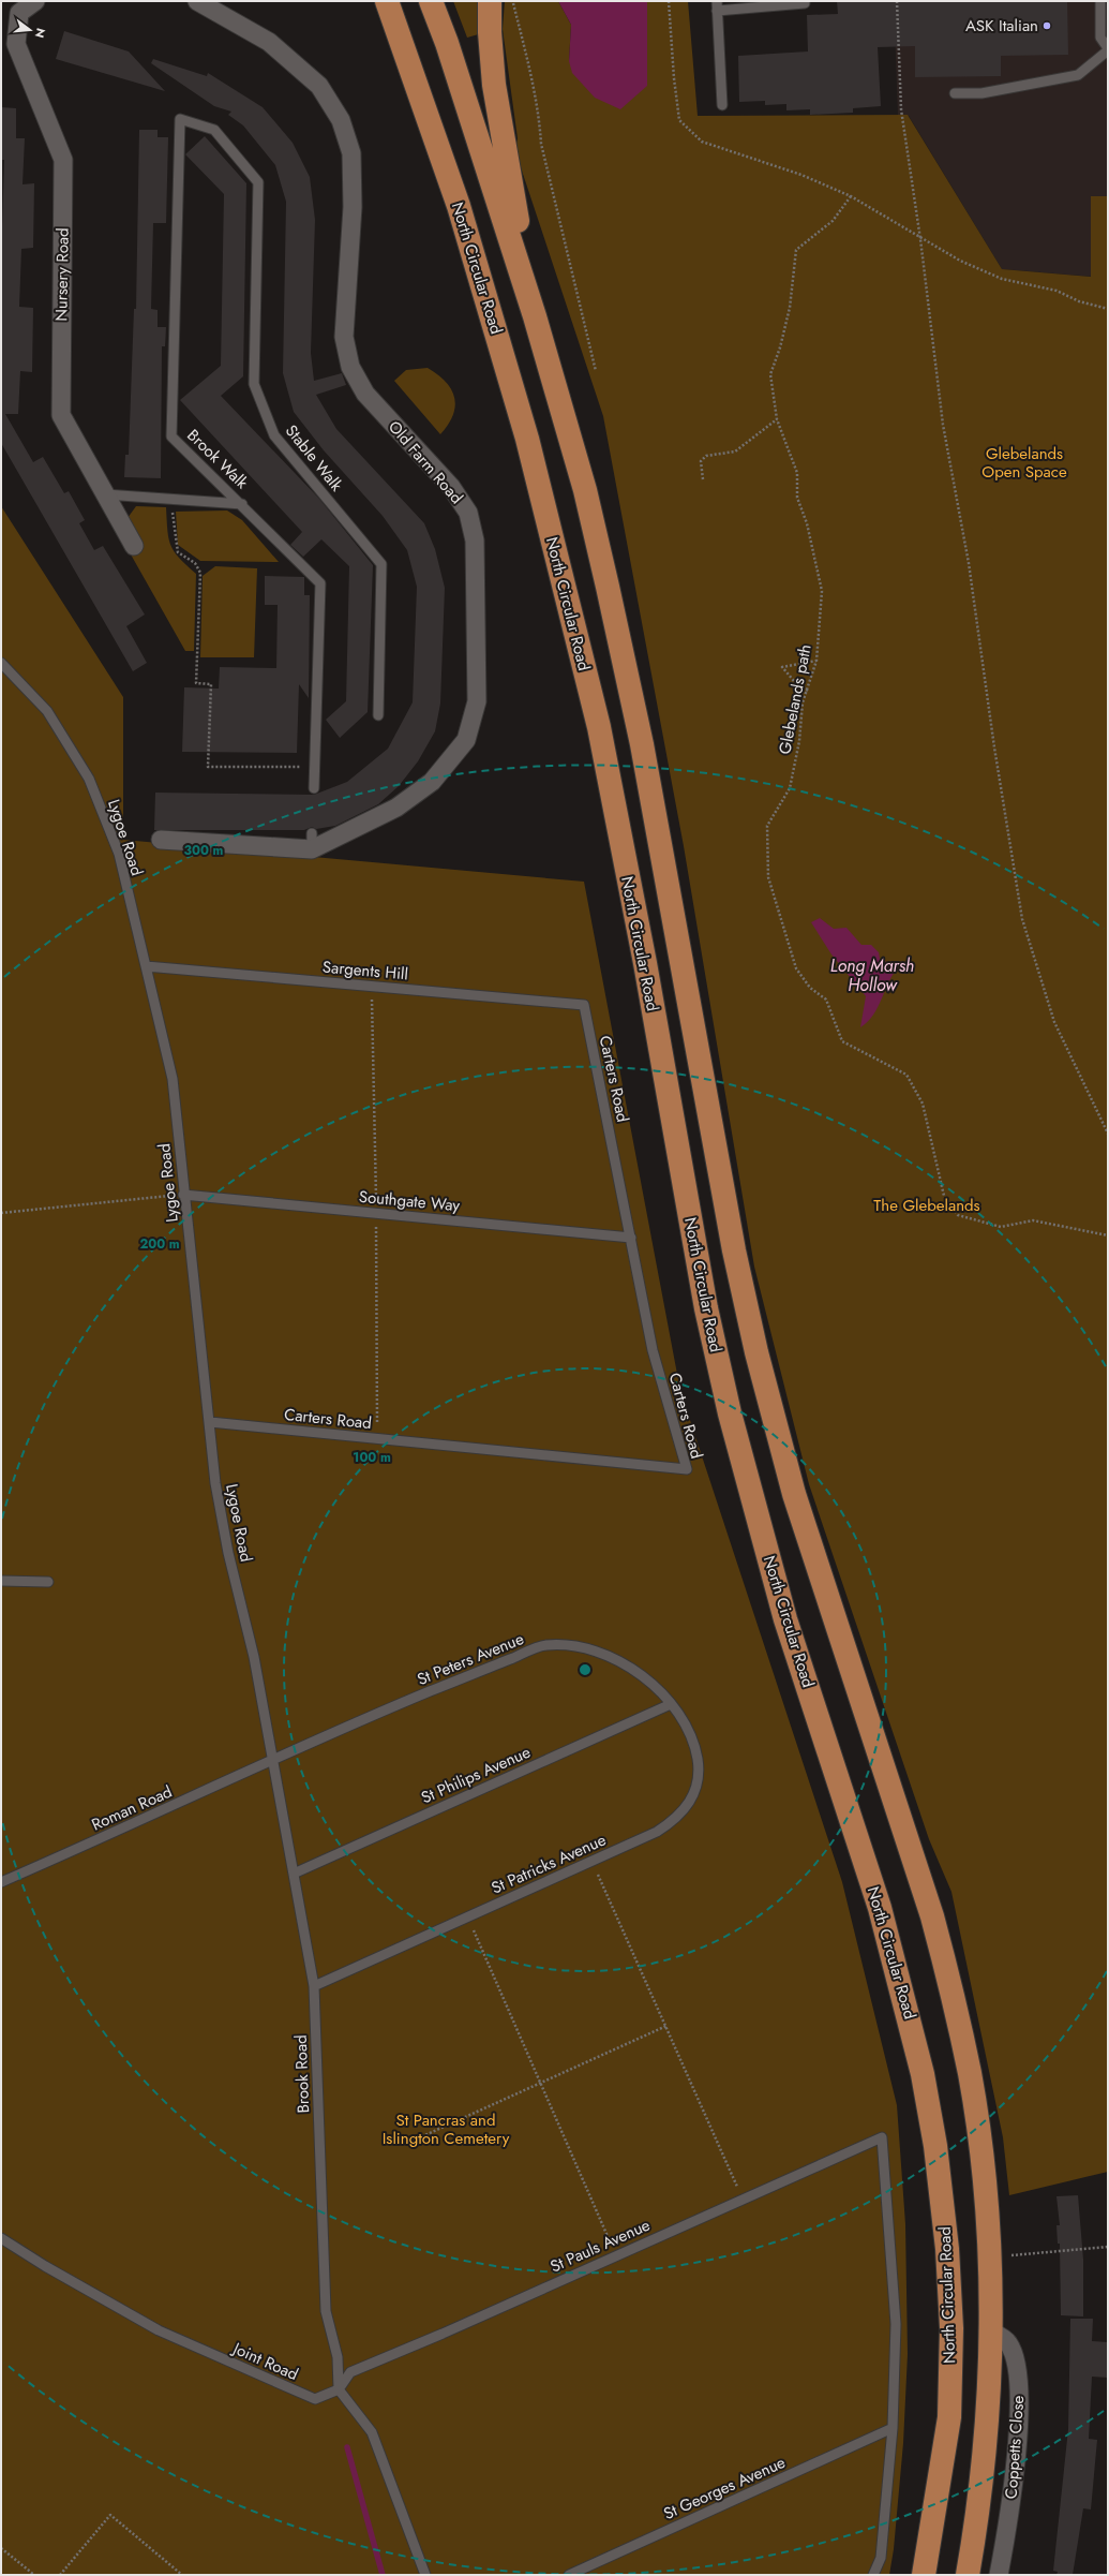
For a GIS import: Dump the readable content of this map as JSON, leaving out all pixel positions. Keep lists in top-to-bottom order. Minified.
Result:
{"streets":{"highway":["North Circular Road"],"street":["Nursery Road","Old Farm Road","Coppetts Close"],"lane":["Stable Walk","Brook Walk","Lygoe Road","Sargents Hill","Carters Road","Southgate Way","St Peters Avenue","St Philips Avenue","Roman Road","St Patricks Avenue","Brook Road","St Pauls Avenue","Joint Road","St Georges Avenue"],"path":["Glebelands path"]},"crossings":[["Stable Walk","Brook Walk"],["Lygoe Road","Sargents Hill"],["Lygoe Road","Carters Road"],["Lygoe Road","Southgate Way"],["Lygoe Road","St Peters Avenue"],["Lygoe Road","Roman Road"],["Lygoe Road","Brook Road"],["Sargents Hill","Carters Road"],["Carters Road","Southgate Way"],["St Peters Avenue","St Philips Avenue"],["St Peters Avenue","Roman Road"],["St Peters Avenue","St Patricks Avenue"],["St Peters Avenue","Brook Road"],["St Philips Avenue","St Patricks Avenue"],["St Philips Avenue","Brook Road"],["Roman Road","Brook Road"],["St Patricks Avenue","Brook Road"],["Brook Road","St Pauls Avenue"],["Brook Road","Joint Road"],["St Pauls Avenue","Joint Road"],["St Pauls Avenue","St Georges Avenue"]],"water":["Long Marsh Hollow"],"parks":["Glebelands Open Space","The Glebelands","St Pancras and Islington Cemetery"],"places":["ASK Italian"],"north":"right","rings":["300 m","200 m","100 m"]}
